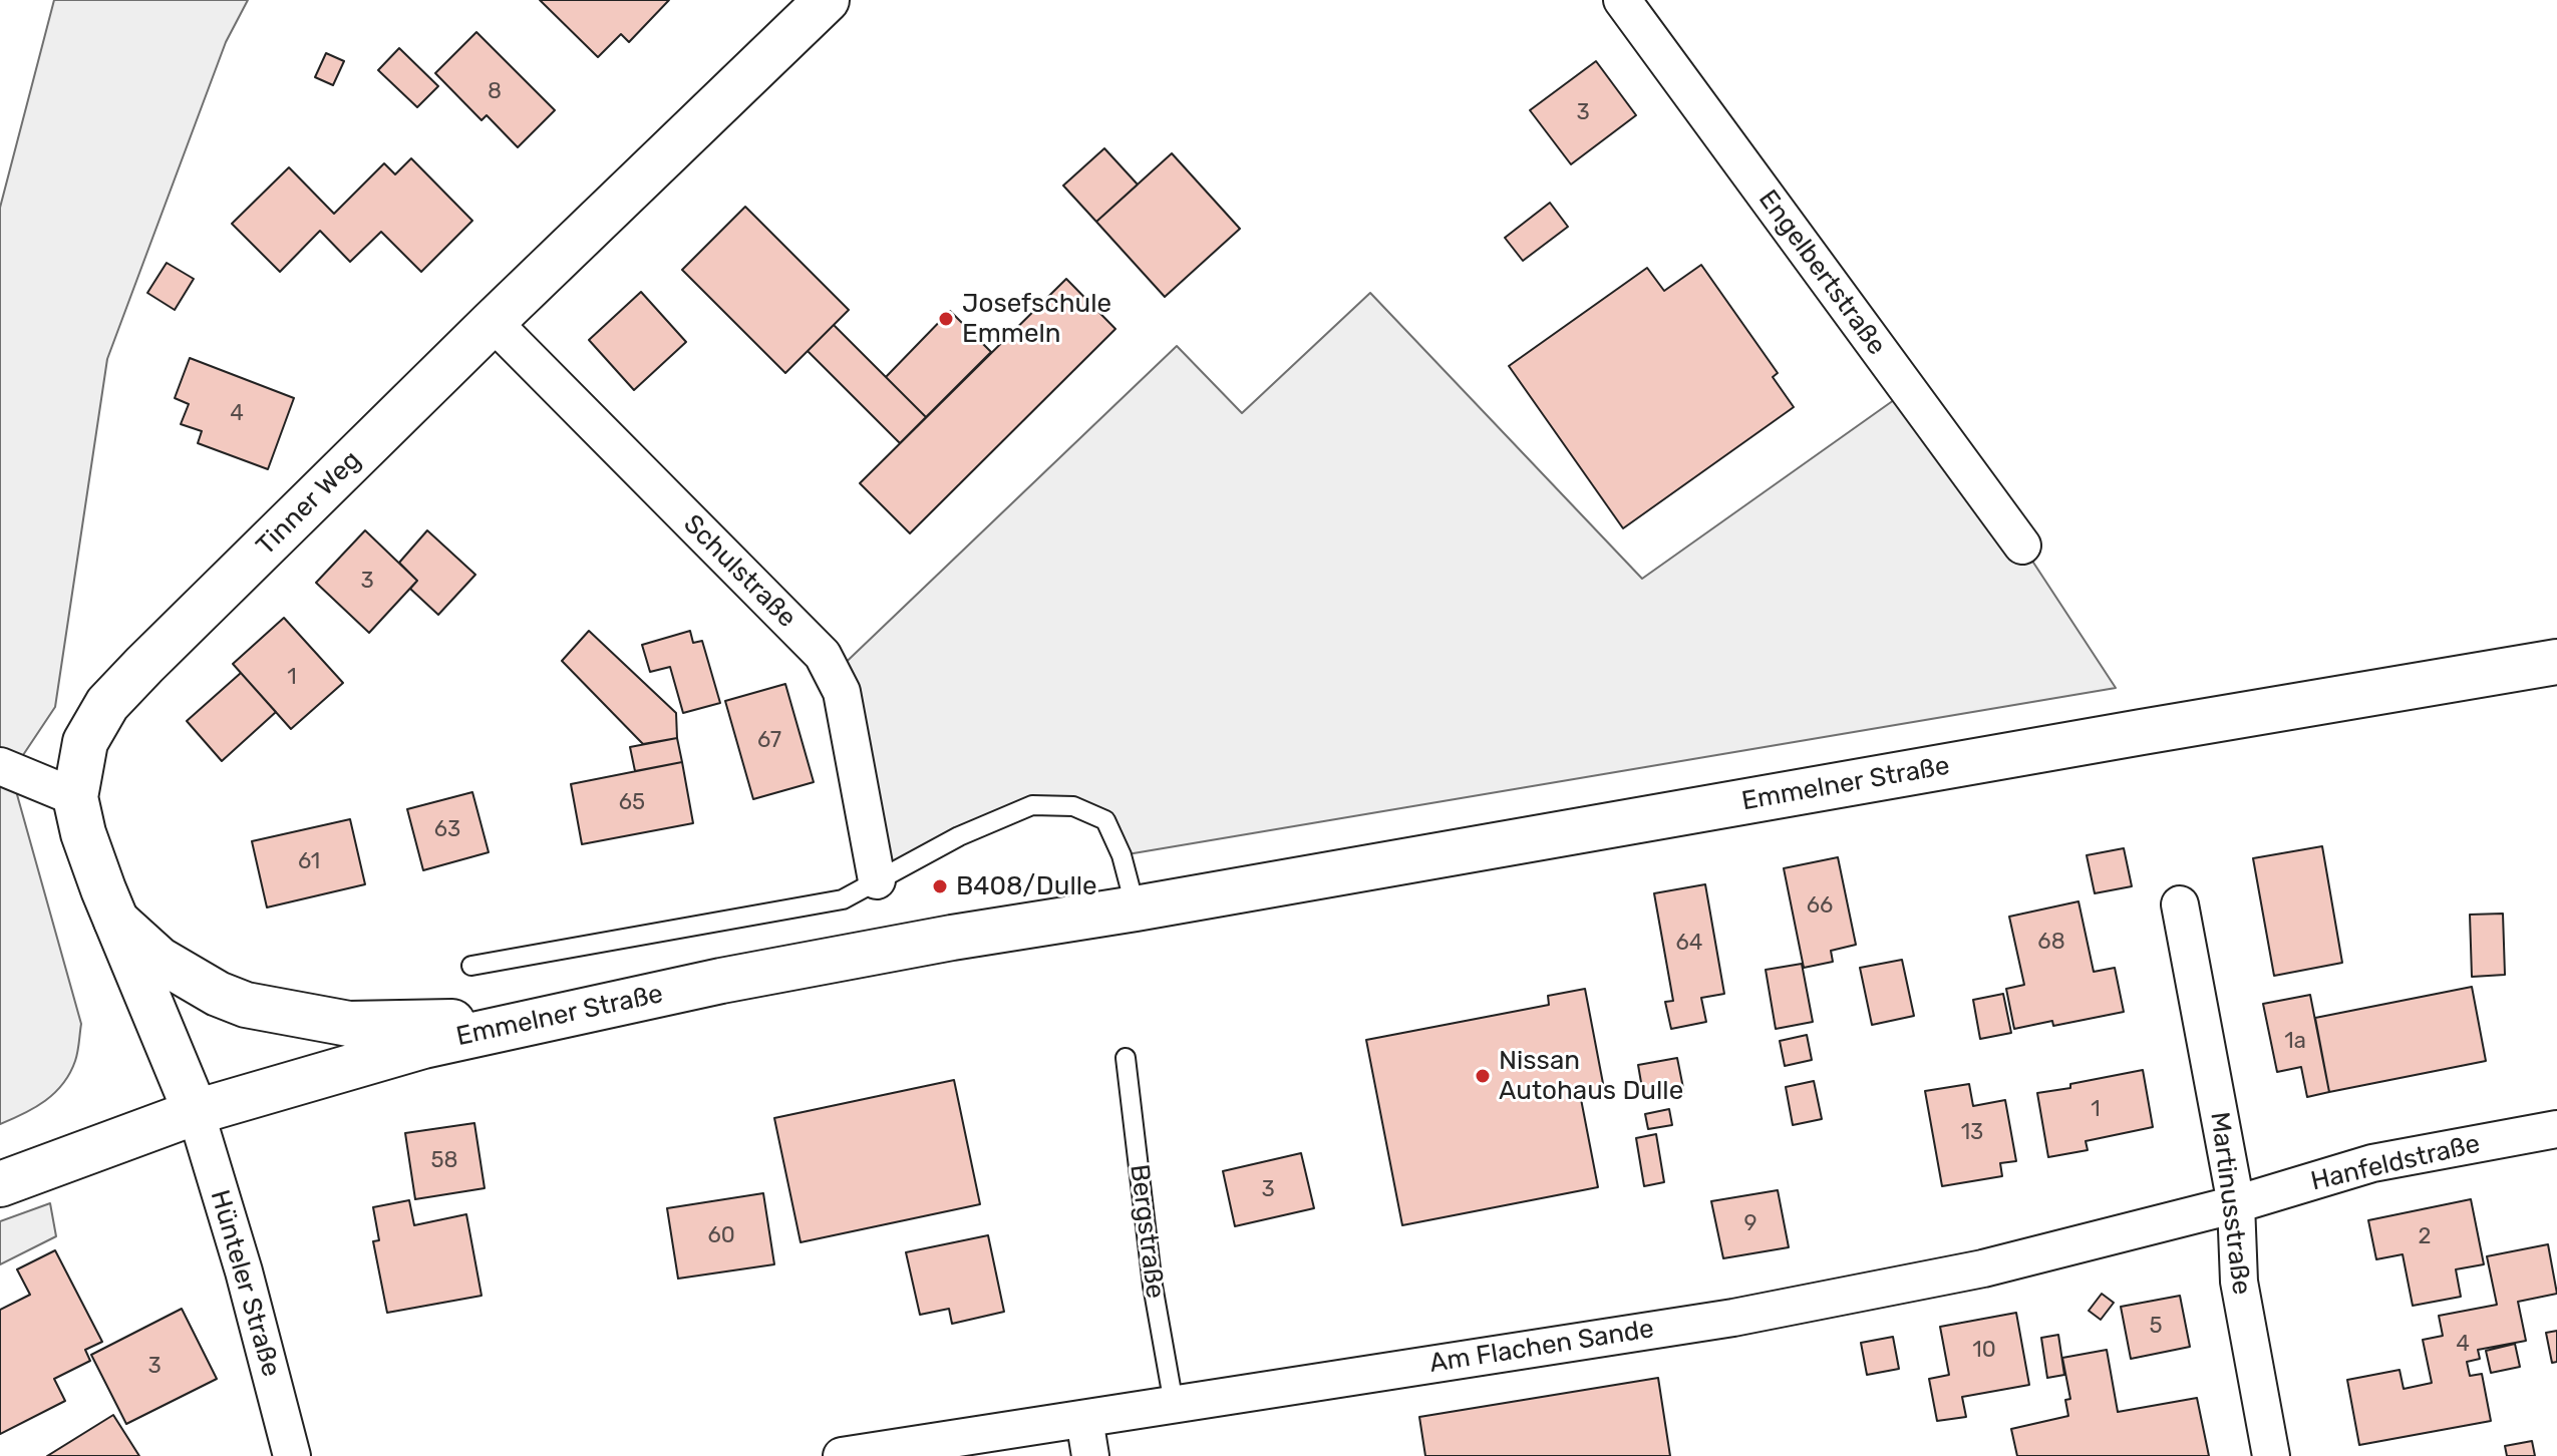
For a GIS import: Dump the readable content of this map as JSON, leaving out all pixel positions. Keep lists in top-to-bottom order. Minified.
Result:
{"streets":{"main road":["Tinner Weg","Emmelner Straße"],"street":["Engelbertstraße","Schulstraße","Hanfeldstraße","Martinusstraße","Hünteler Straße","Am Flachen Sande"],"lane":["Bergstraße"]},"crossings":[["Tinner Weg","Schulstraße"],["Tinner Weg","Emmelner Straße"],["Tinner Weg","Hünteler Straße"],["Emmelner Straße","Hünteler Straße"],["Hanfeldstraße","Martinusstraße"],["Hanfeldstraße","Am Flachen Sande"],["Martinusstraße","Am Flachen Sande"],["Bergstraße","Am Flachen Sande"]],"places":["Josefschule Emmeln","B408/Dulle","Nissan Autohaus Dulle"],"house_numbers":["8","3","4","3","1","67","65","63","61","66","68","64","1a","1","13","58","3","9","60","2","5","4","10","3"]}
